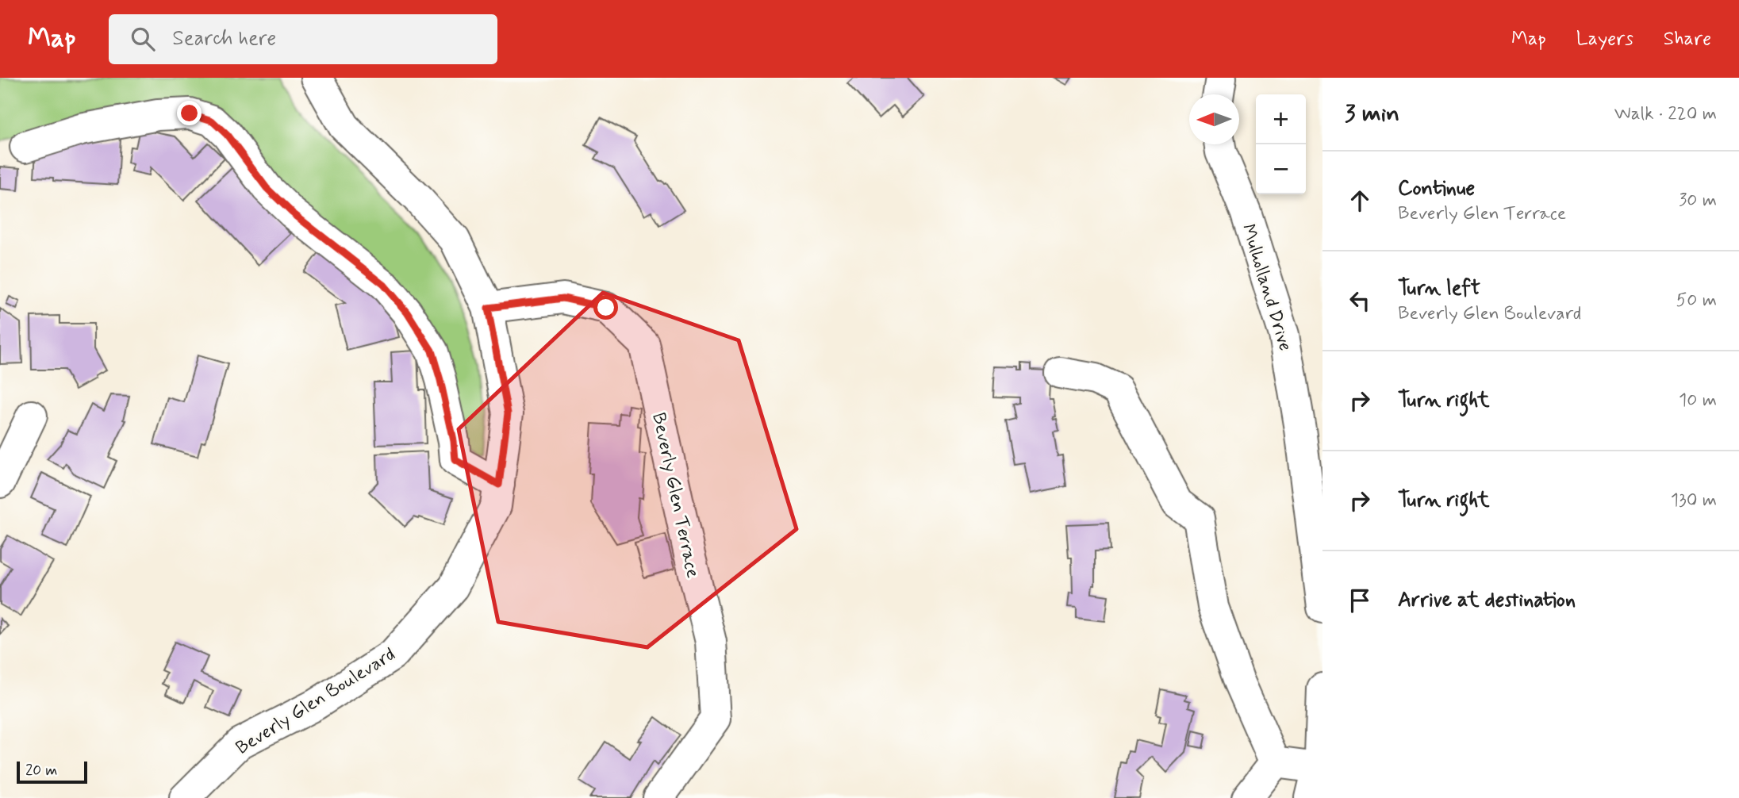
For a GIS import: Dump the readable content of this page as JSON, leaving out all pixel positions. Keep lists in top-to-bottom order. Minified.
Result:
{"streets":{"main road":["Mulholland Drive","Beverly Glen Terrace","Beverly Glen Boulevard"]},"crossings":[["Beverly Glen Terrace","Beverly Glen Boulevard"]],"scale_bar":"20 m","north":"left","page":{"header":"Map","search":"Search here","nav":["Map","Layers","Share"],"heading":["3 min","Walk · 220 m"],"map_buttons":["+","−"],"list":[["Continue","Beverly Glen Terrace","30 m"],["Turn left","Beverly Glen Boulevard","50 m"],["Turn right","10 m"],["Turn right","130 m"],"Arrive at destination"],"scale":"20 m"}}
